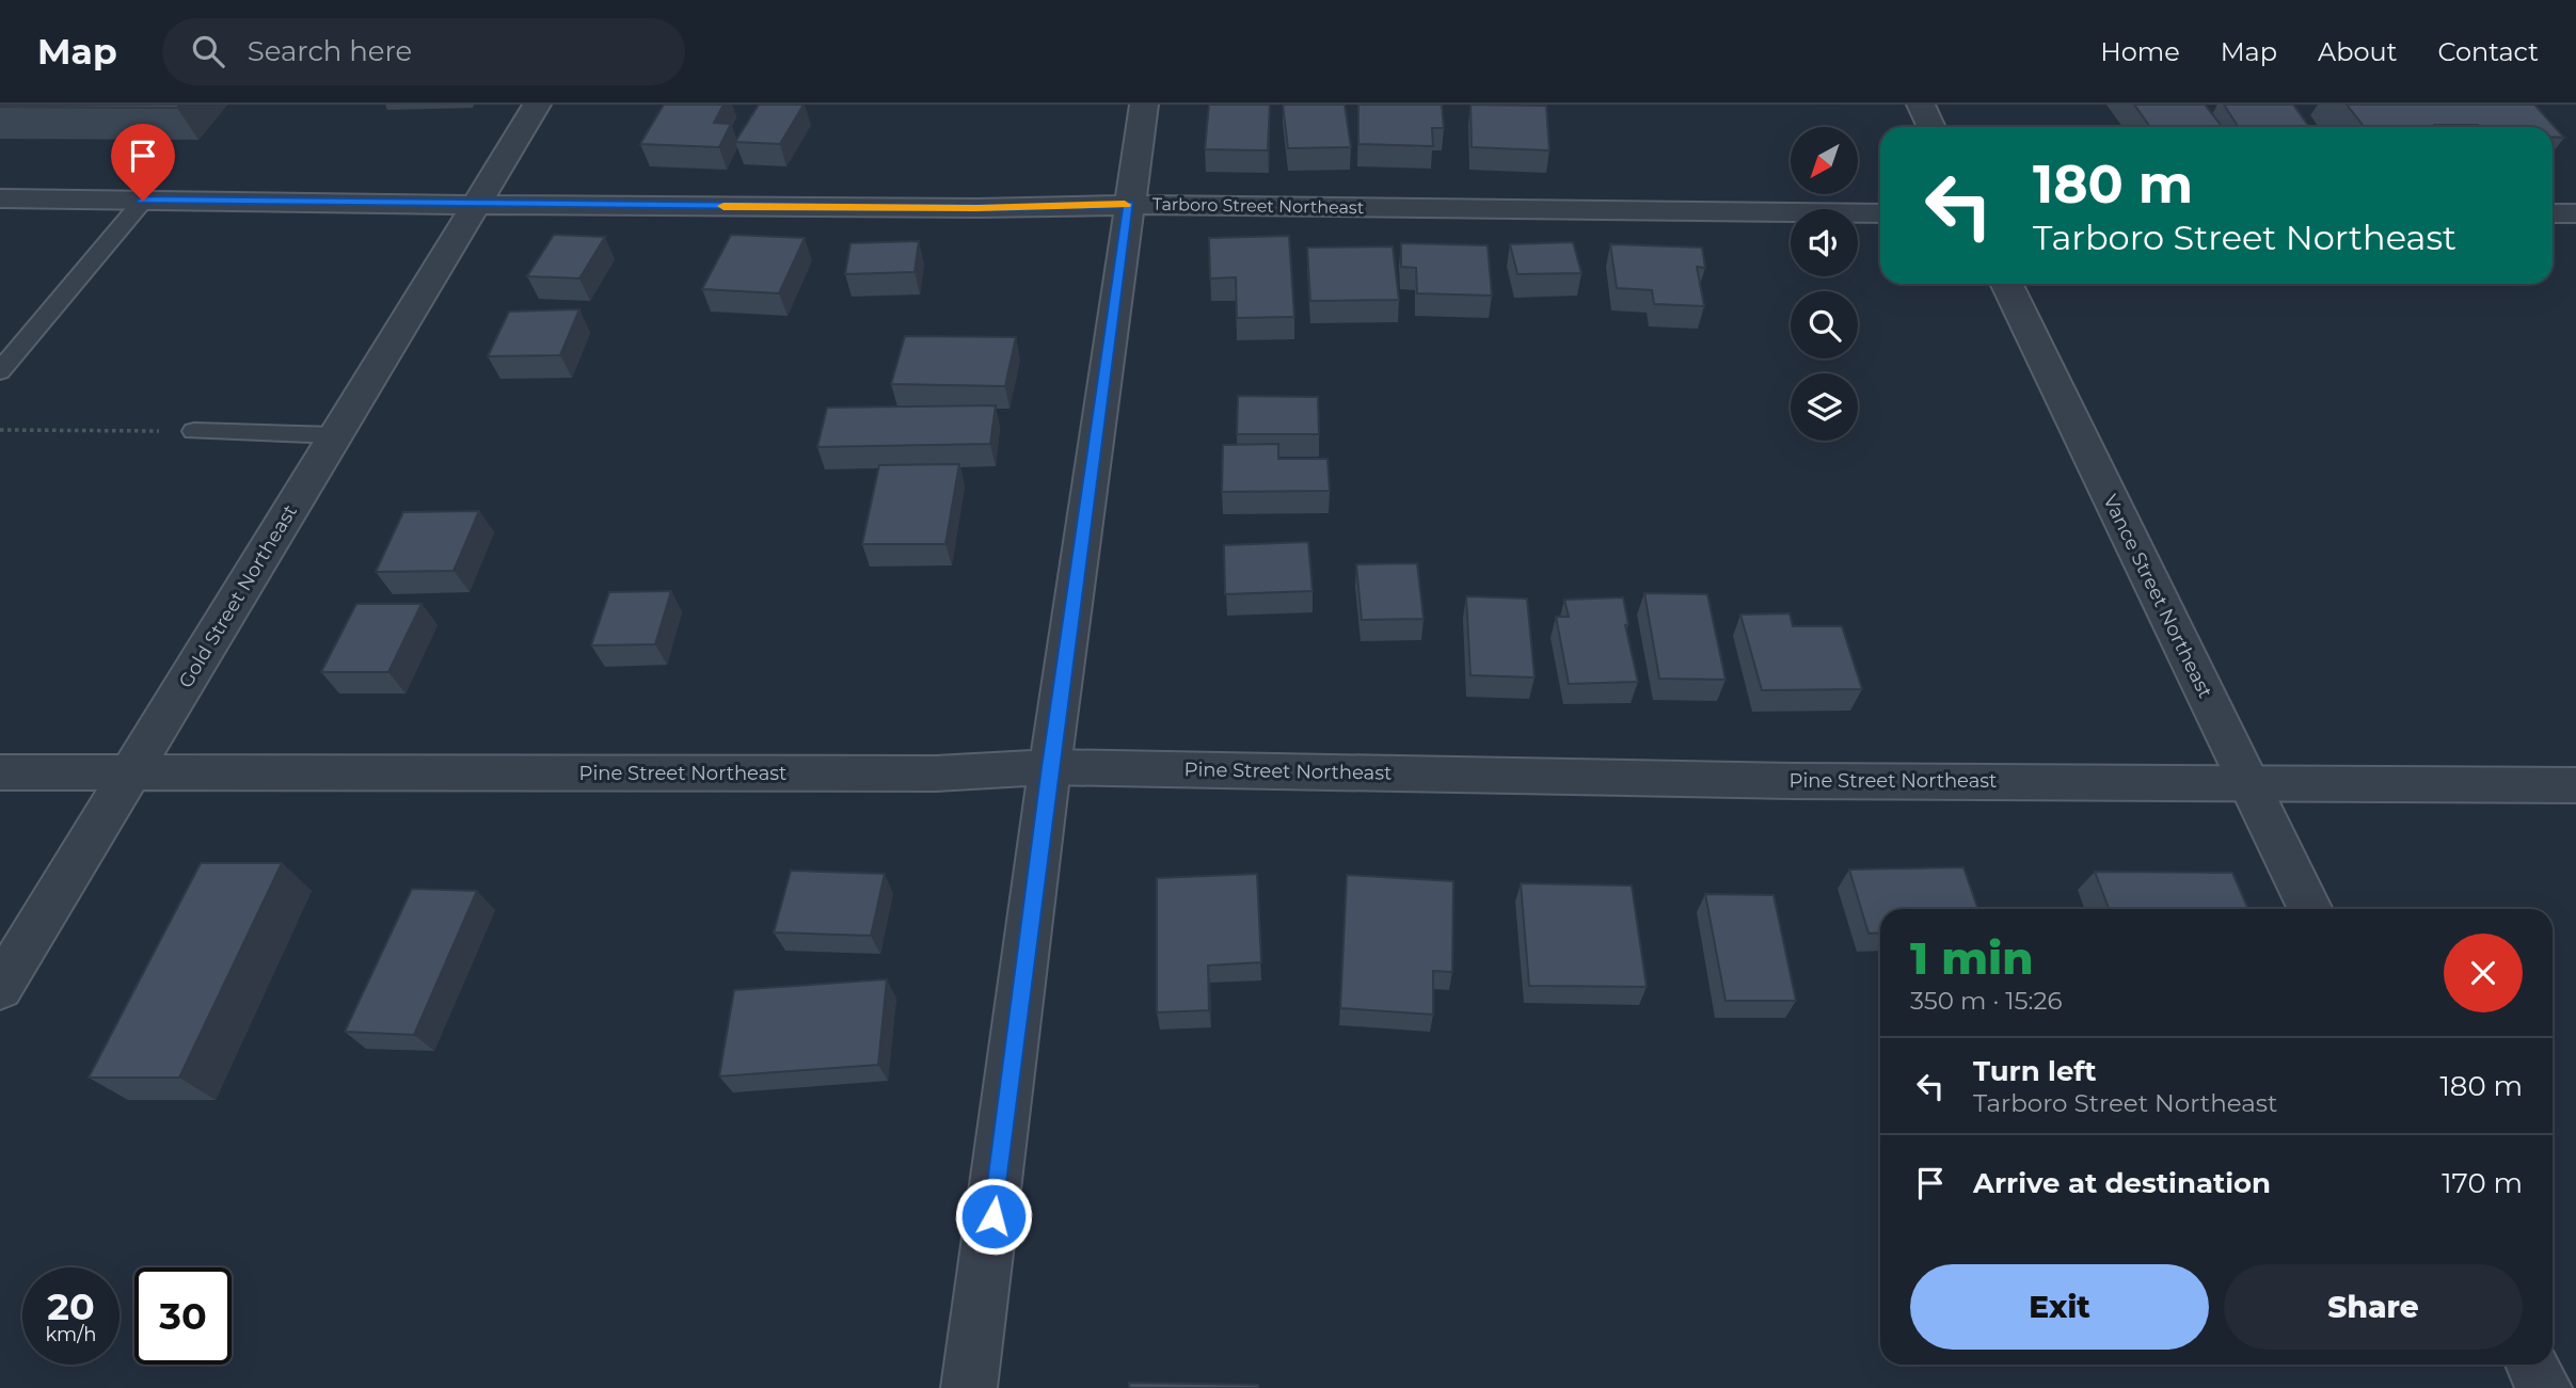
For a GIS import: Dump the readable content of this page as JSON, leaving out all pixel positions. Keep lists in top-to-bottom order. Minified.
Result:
{"streets":{"street":["Tarboro Street Northeast","Gold Street Northeast","Vance Street Northeast","Pine Street Northeast"]},"crossings":[["Tarboro Street Northeast","Gold Street Northeast"],["Gold Street Northeast","Pine Street Northeast"],["Vance Street Northeast","Pine Street Northeast"]],"north":"bottom left","page":{"header":"Map","search":"Search here","nav":["Home","Map","About","Contact"],"turn":["180 m","Tarboro Street Northeast"],"heading":["1 min","350 m · 15:26"],"list":[{"name":"Turn left","note":"Tarboro Street Northeast","value":"180 m"},{"name":"Arrive at destination","value":"170 m"}],"buttons":["Exit","Share"],"speed":"20 km/h","limit":"30"}}
